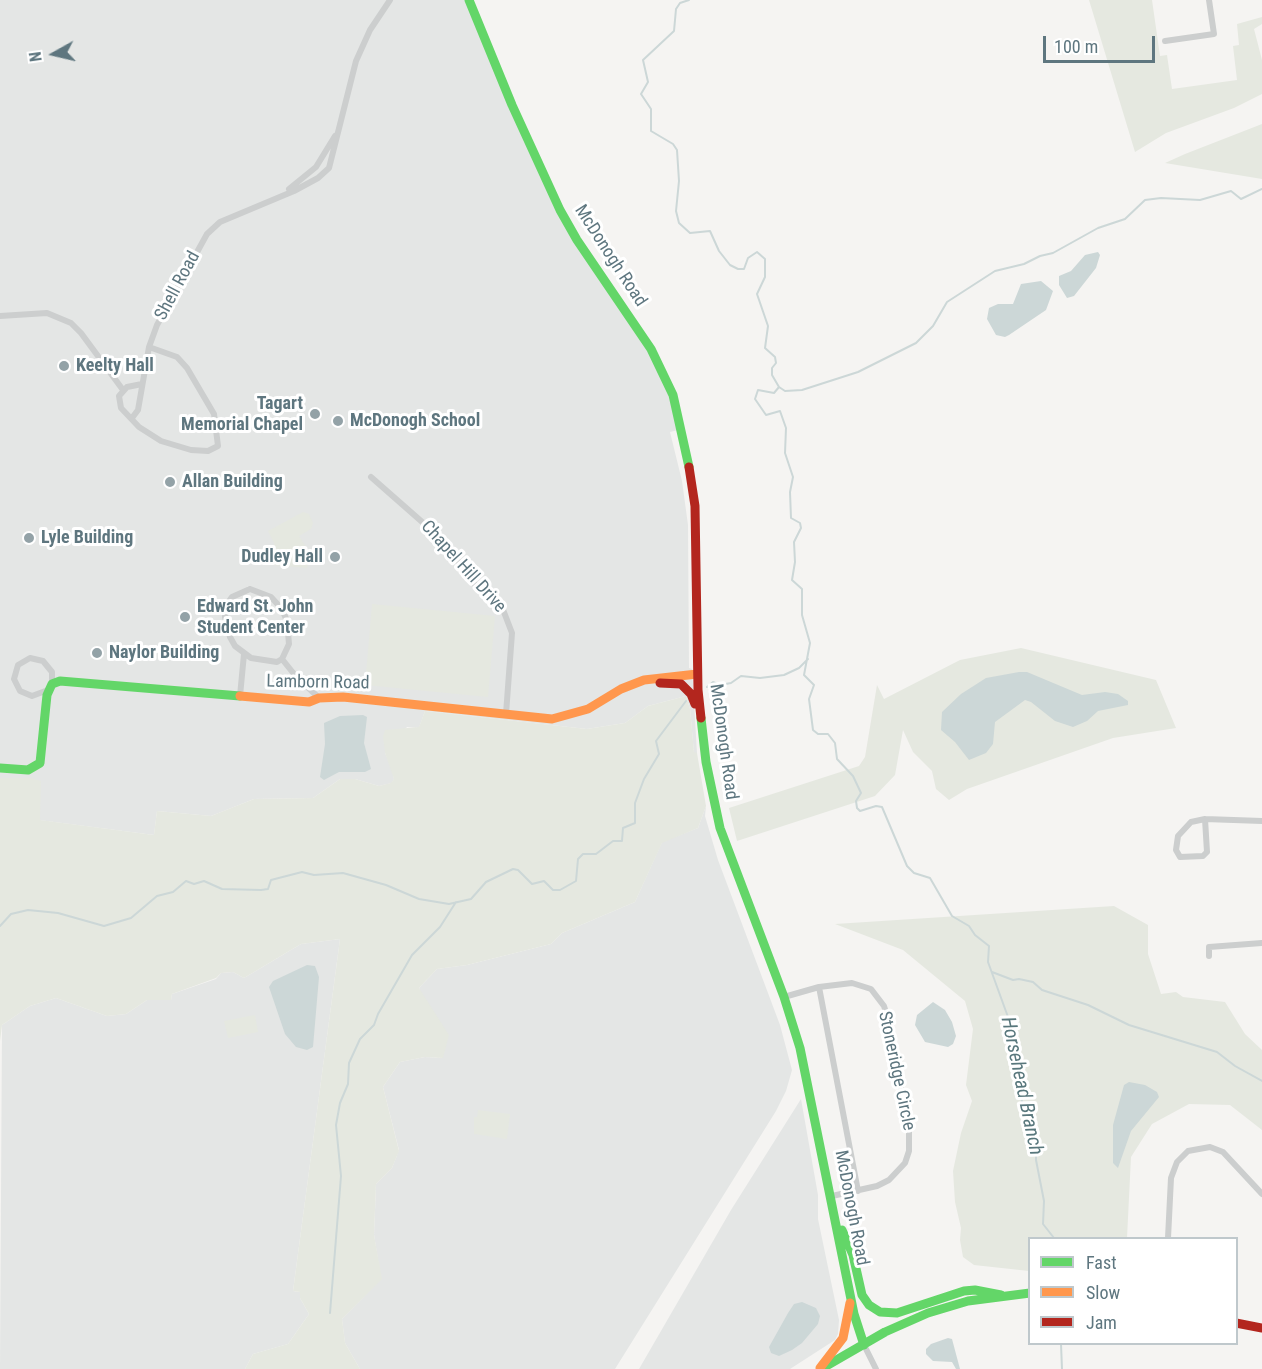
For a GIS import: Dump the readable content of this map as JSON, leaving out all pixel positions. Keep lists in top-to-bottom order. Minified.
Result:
{"streets":{"main road":["McDonogh Road","Lamborn Road"],"street":["Shell Road","Chapel Hill Drive","Stoneridge Circle"]},"crossings":[["McDonogh Road","Lamborn Road"],["McDonogh Road","Stoneridge Circle"],["Chapel Hill Drive","Lamborn Road"]],"water":["Horsehead Branch"],"places":["Keelty Hall","Tagart Memorial Chapel","McDonogh School","Allan Building","Lyle Building","Dudley Hall","Edward St. John Student Center","Naylor Building"],"legend":["Fast","Slow","Jam"],"scale_bar":"100 m","north":"left"}
